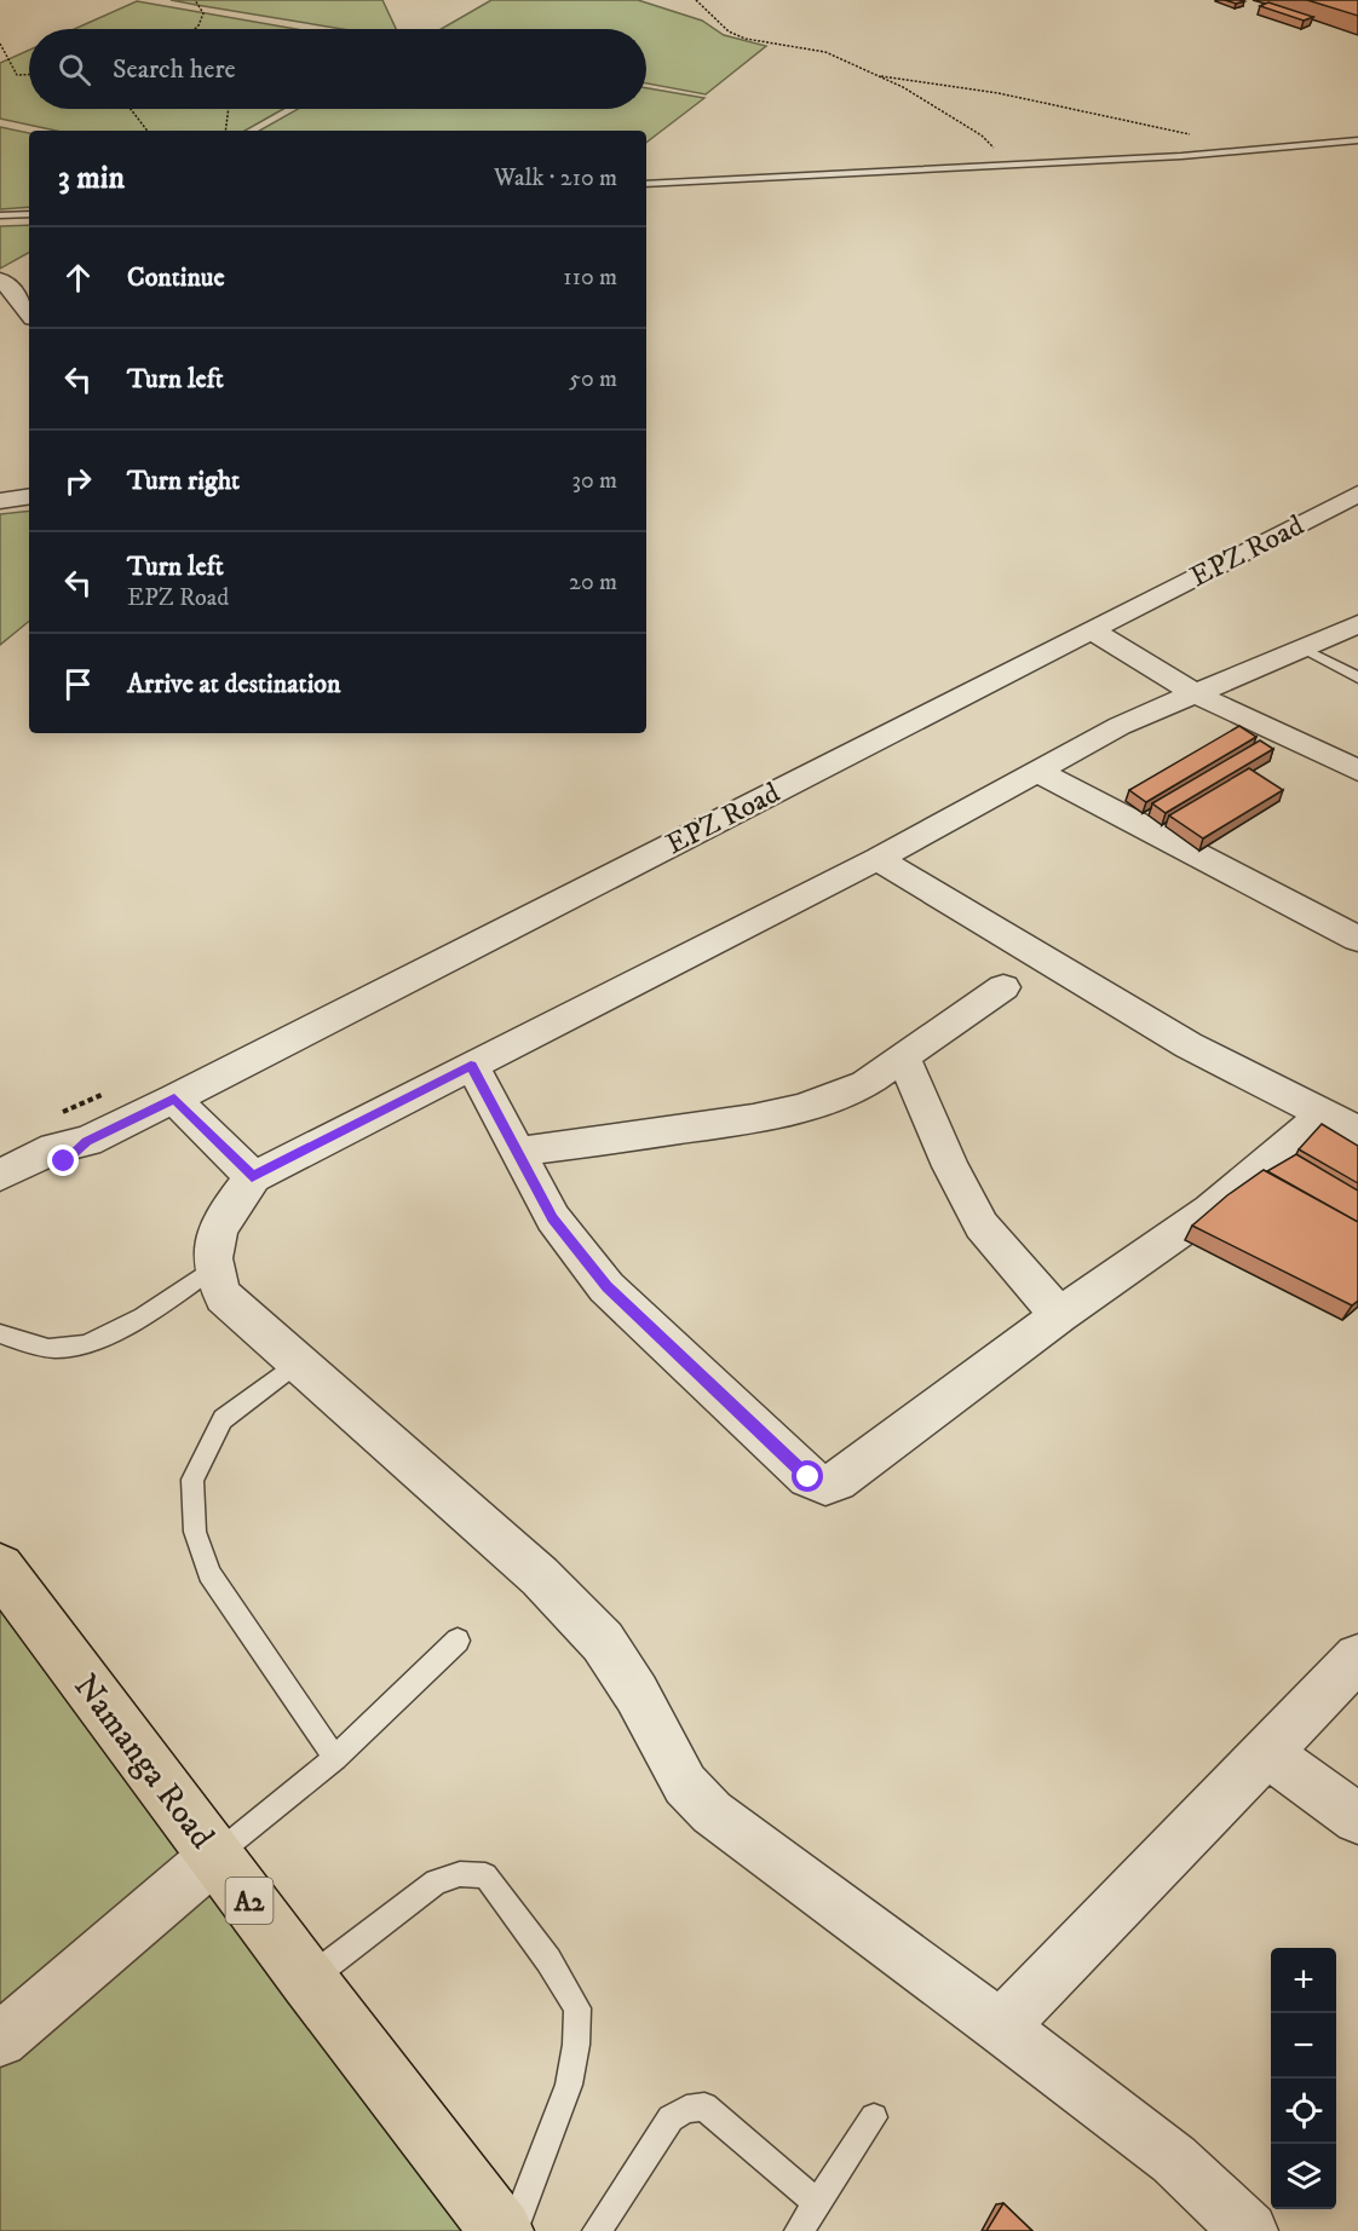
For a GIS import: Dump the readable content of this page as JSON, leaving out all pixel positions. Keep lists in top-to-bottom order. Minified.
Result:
{"streets":{"highway":["Namanga Road","A2"],"street":["EPZ Road"]},"page":{"search":"Search here","heading":["3 min","Walk · 210 m"],"list":[["Continue","110 m"],["Turn left","50 m"],["Turn right","30 m"],["Turn left","EPZ Road","20 m"],"Arrive at destination"],"map_buttons":["+","−"]}}
